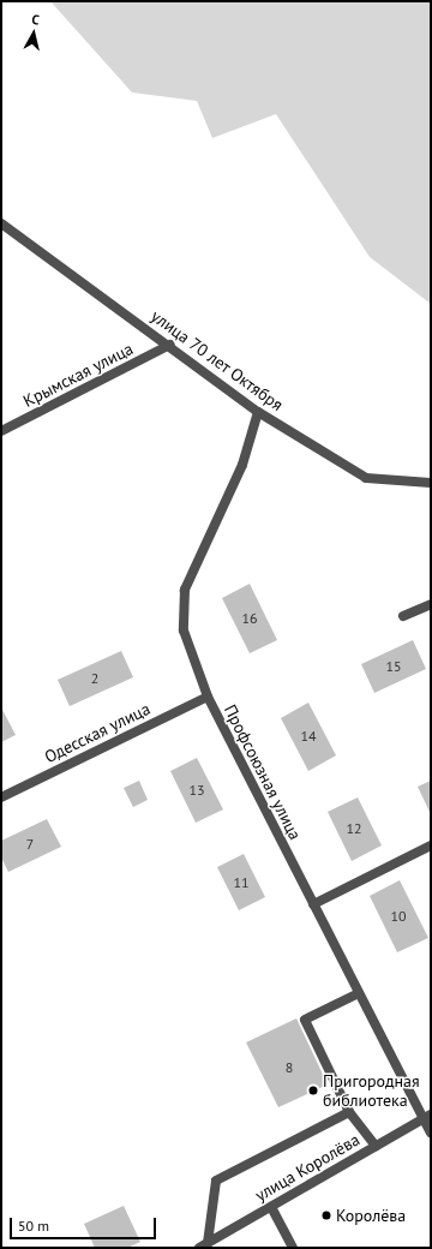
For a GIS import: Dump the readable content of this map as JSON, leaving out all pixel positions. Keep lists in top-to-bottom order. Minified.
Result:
{"streets":{"street":["улица 70 лет Октября","Крымская улица","Одесская улица","Профсоюзная улица","улица Королёва"]},"crossings":[["улица 70 лет Октября","Крымская улица"],["улица 70 лет Октября","Профсоюзная улица"],["Одесская улица","Профсоюзная улица"],["Профсоюзная улица","улица Королёва"]],"places":["Пригородная библиотека","Королёва"],"house_numbers":["16","15","2","14","13","12","7","11","10","8"],"scale_bar":"50 m","north":"top"}
